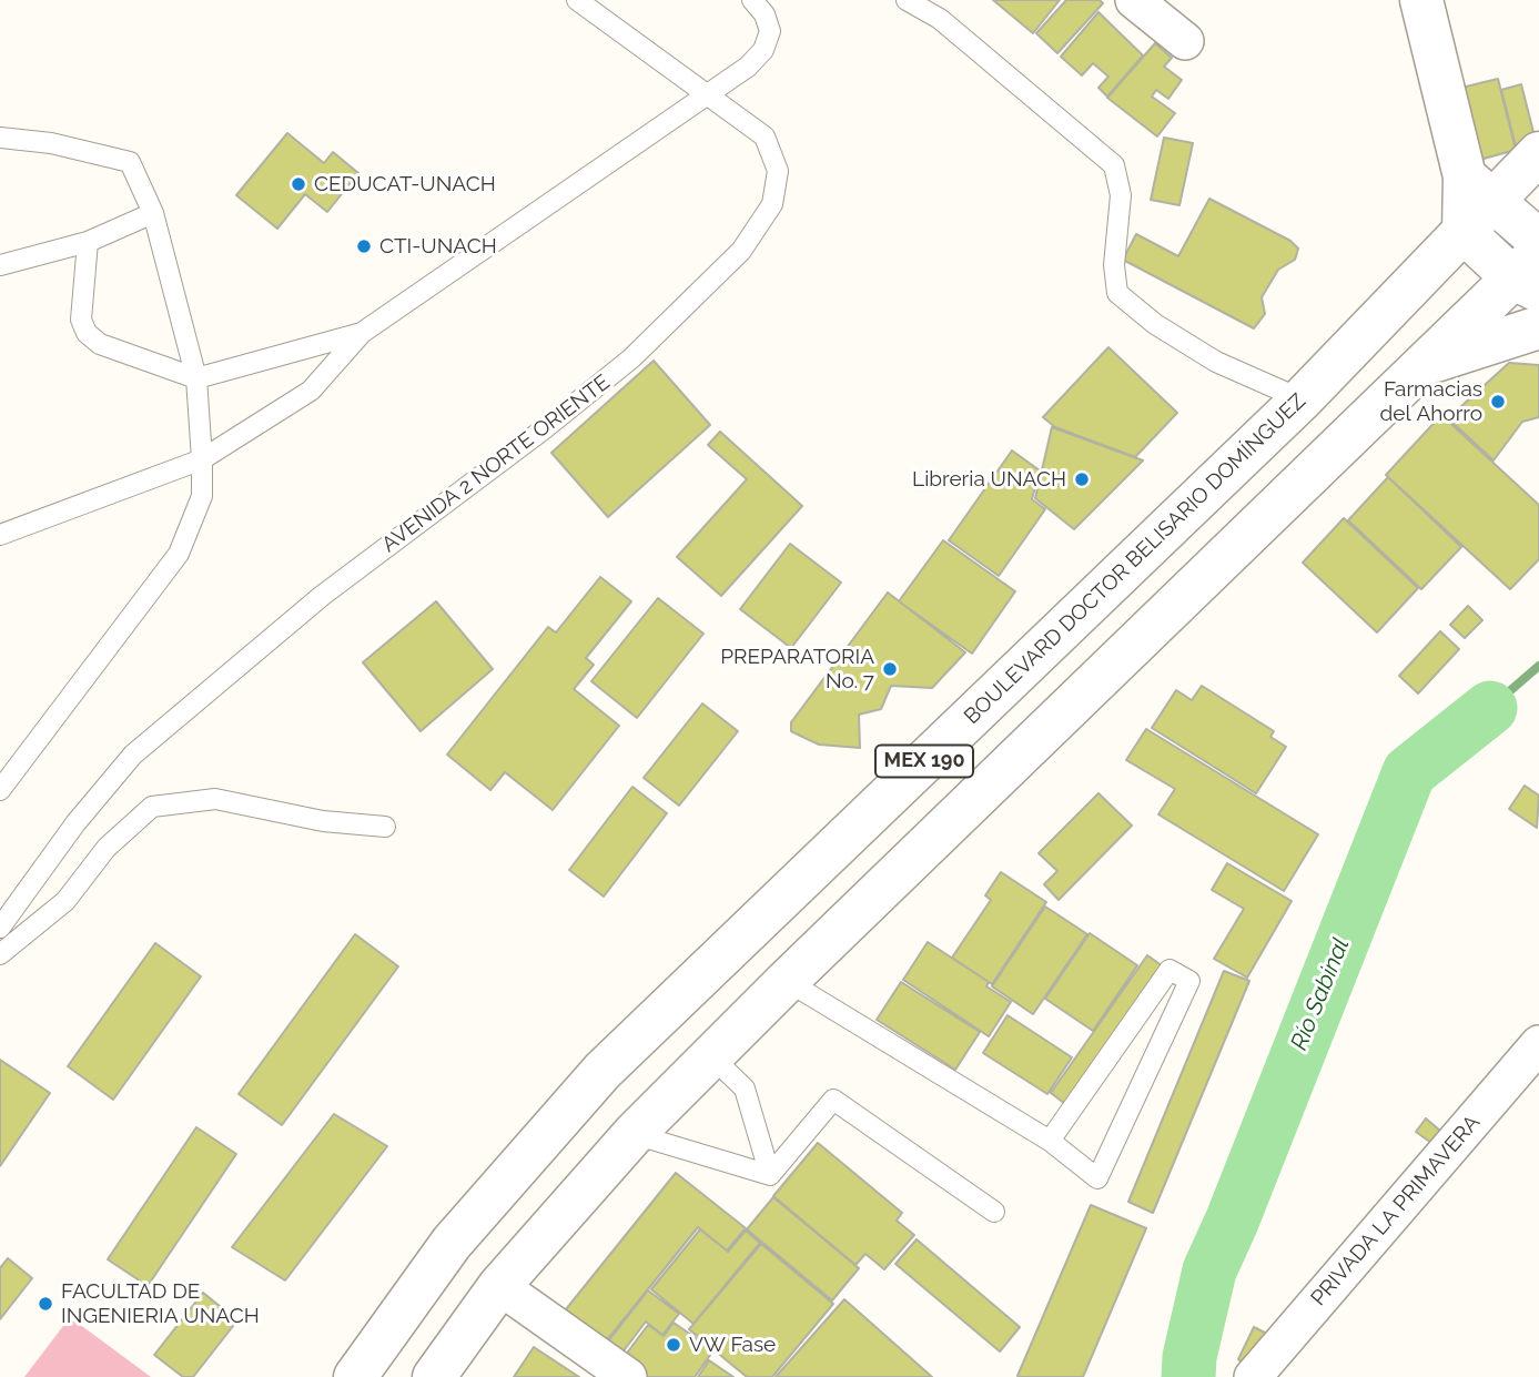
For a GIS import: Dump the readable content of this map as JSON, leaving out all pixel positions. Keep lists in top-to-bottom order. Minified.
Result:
{"streets":{"main road":["BOULEVARD DOCTOR BELISARIO DOMÍNGUEZ","MEX 190"],"street":["PRIVADA LA PRIMAVERA"],"lane":["AVENIDA 2 NORTE ORIENTE"]},"water":["Río Sabinal"],"places":["CEDUCAT-UNACH","CTI-UNACH","Farmacias del Ahorro","Libreria UNACH","PREPARATORIA No. 7","FACULTAD DE INGENIERIA UNACH","VW Fase"]}
